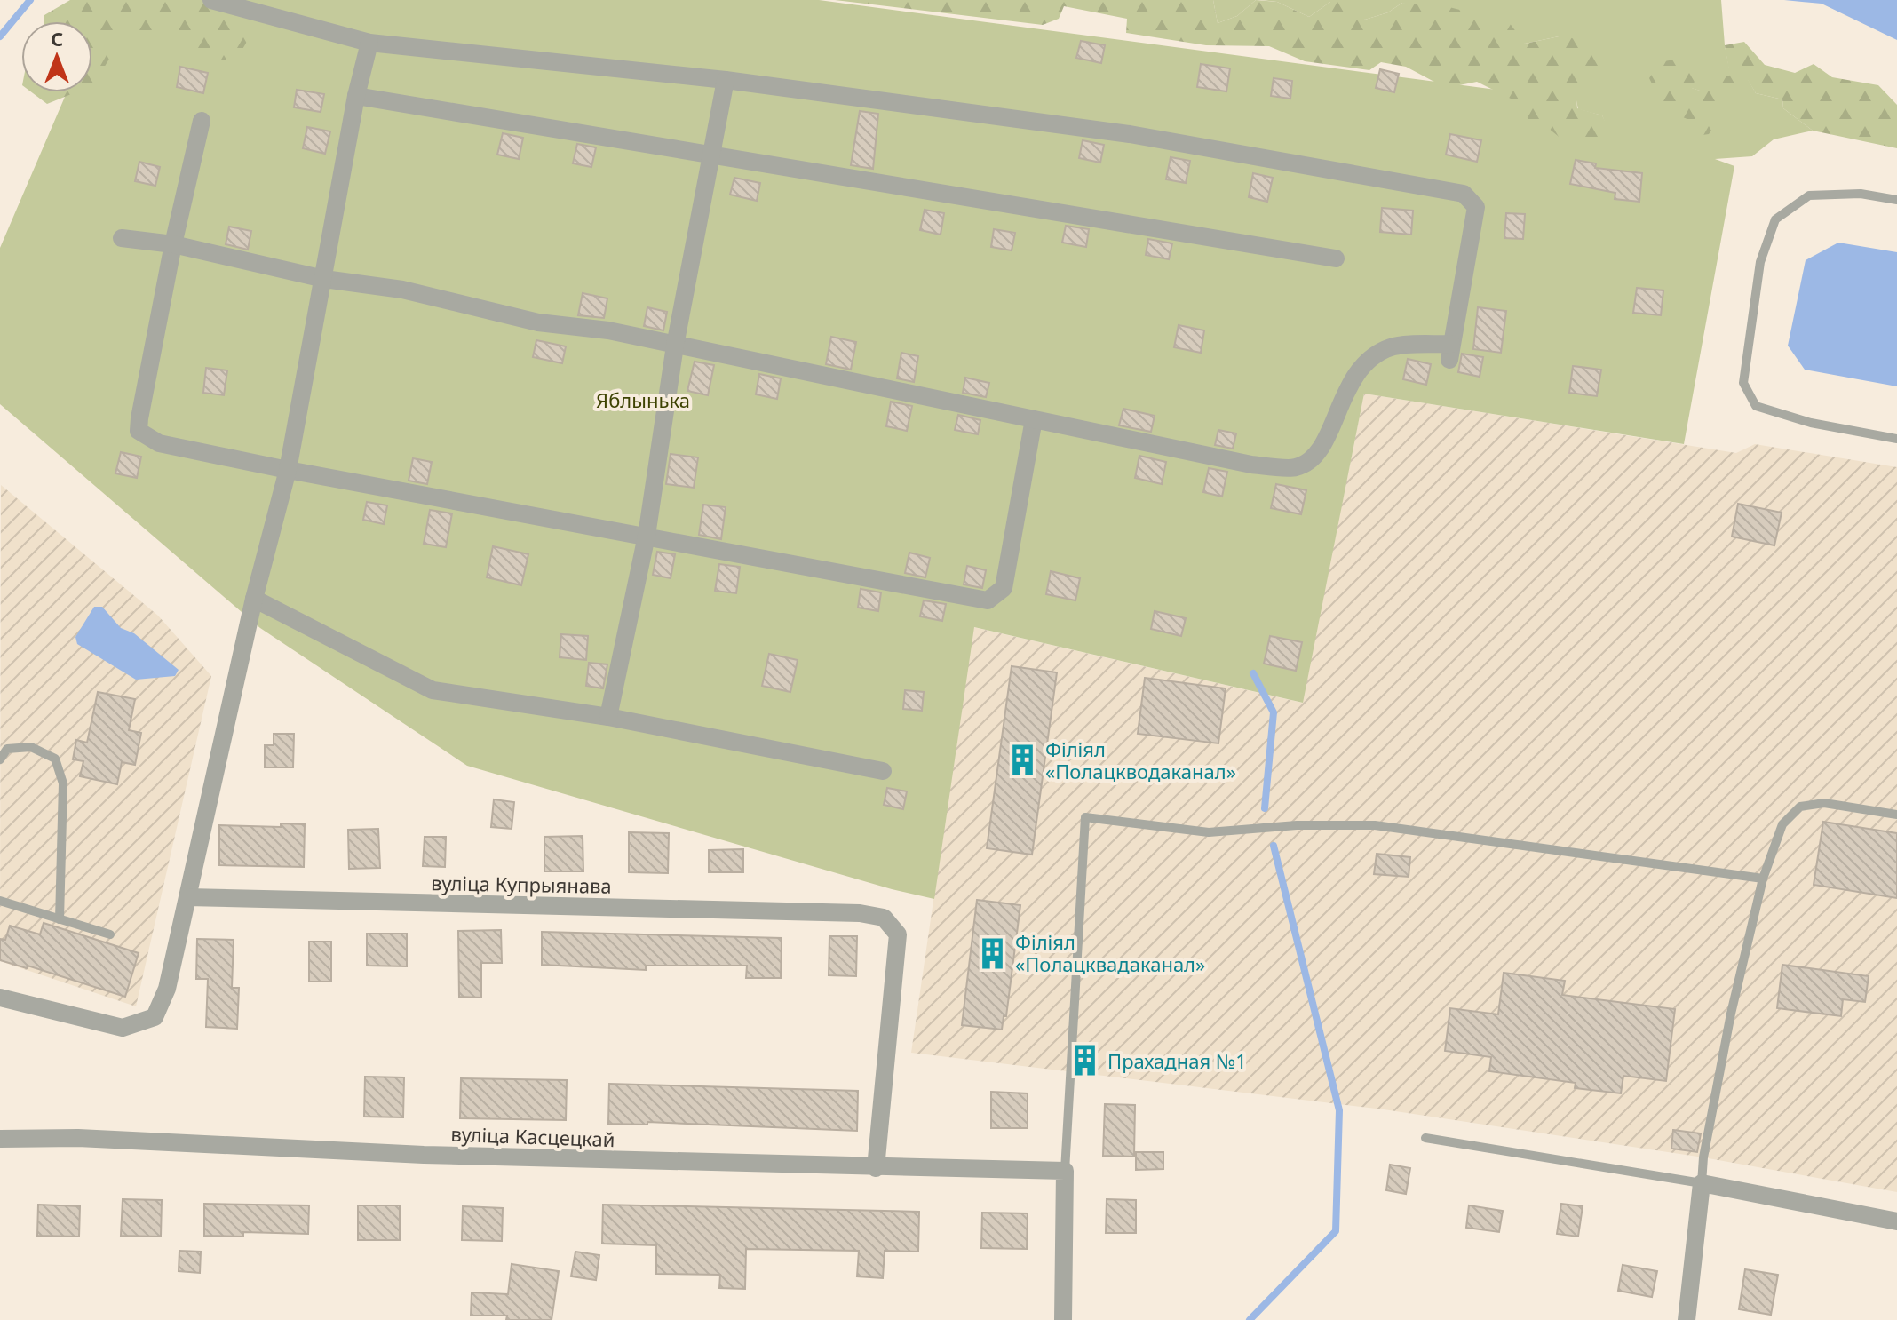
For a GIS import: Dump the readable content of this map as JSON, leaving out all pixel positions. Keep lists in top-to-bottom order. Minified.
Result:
{"streets":{"street":["вуліца Купрыянава","вуліца Касцецкай"]},"crossings":[["вуліца Купрыянава","вуліца Касцецкай"]],"parks":["Яблынька"],"places":{"building":["Філіял «Полацкводаканал»","Філіял «Полацквадаканал»","Прахадная №1"]},"north":"top"}
